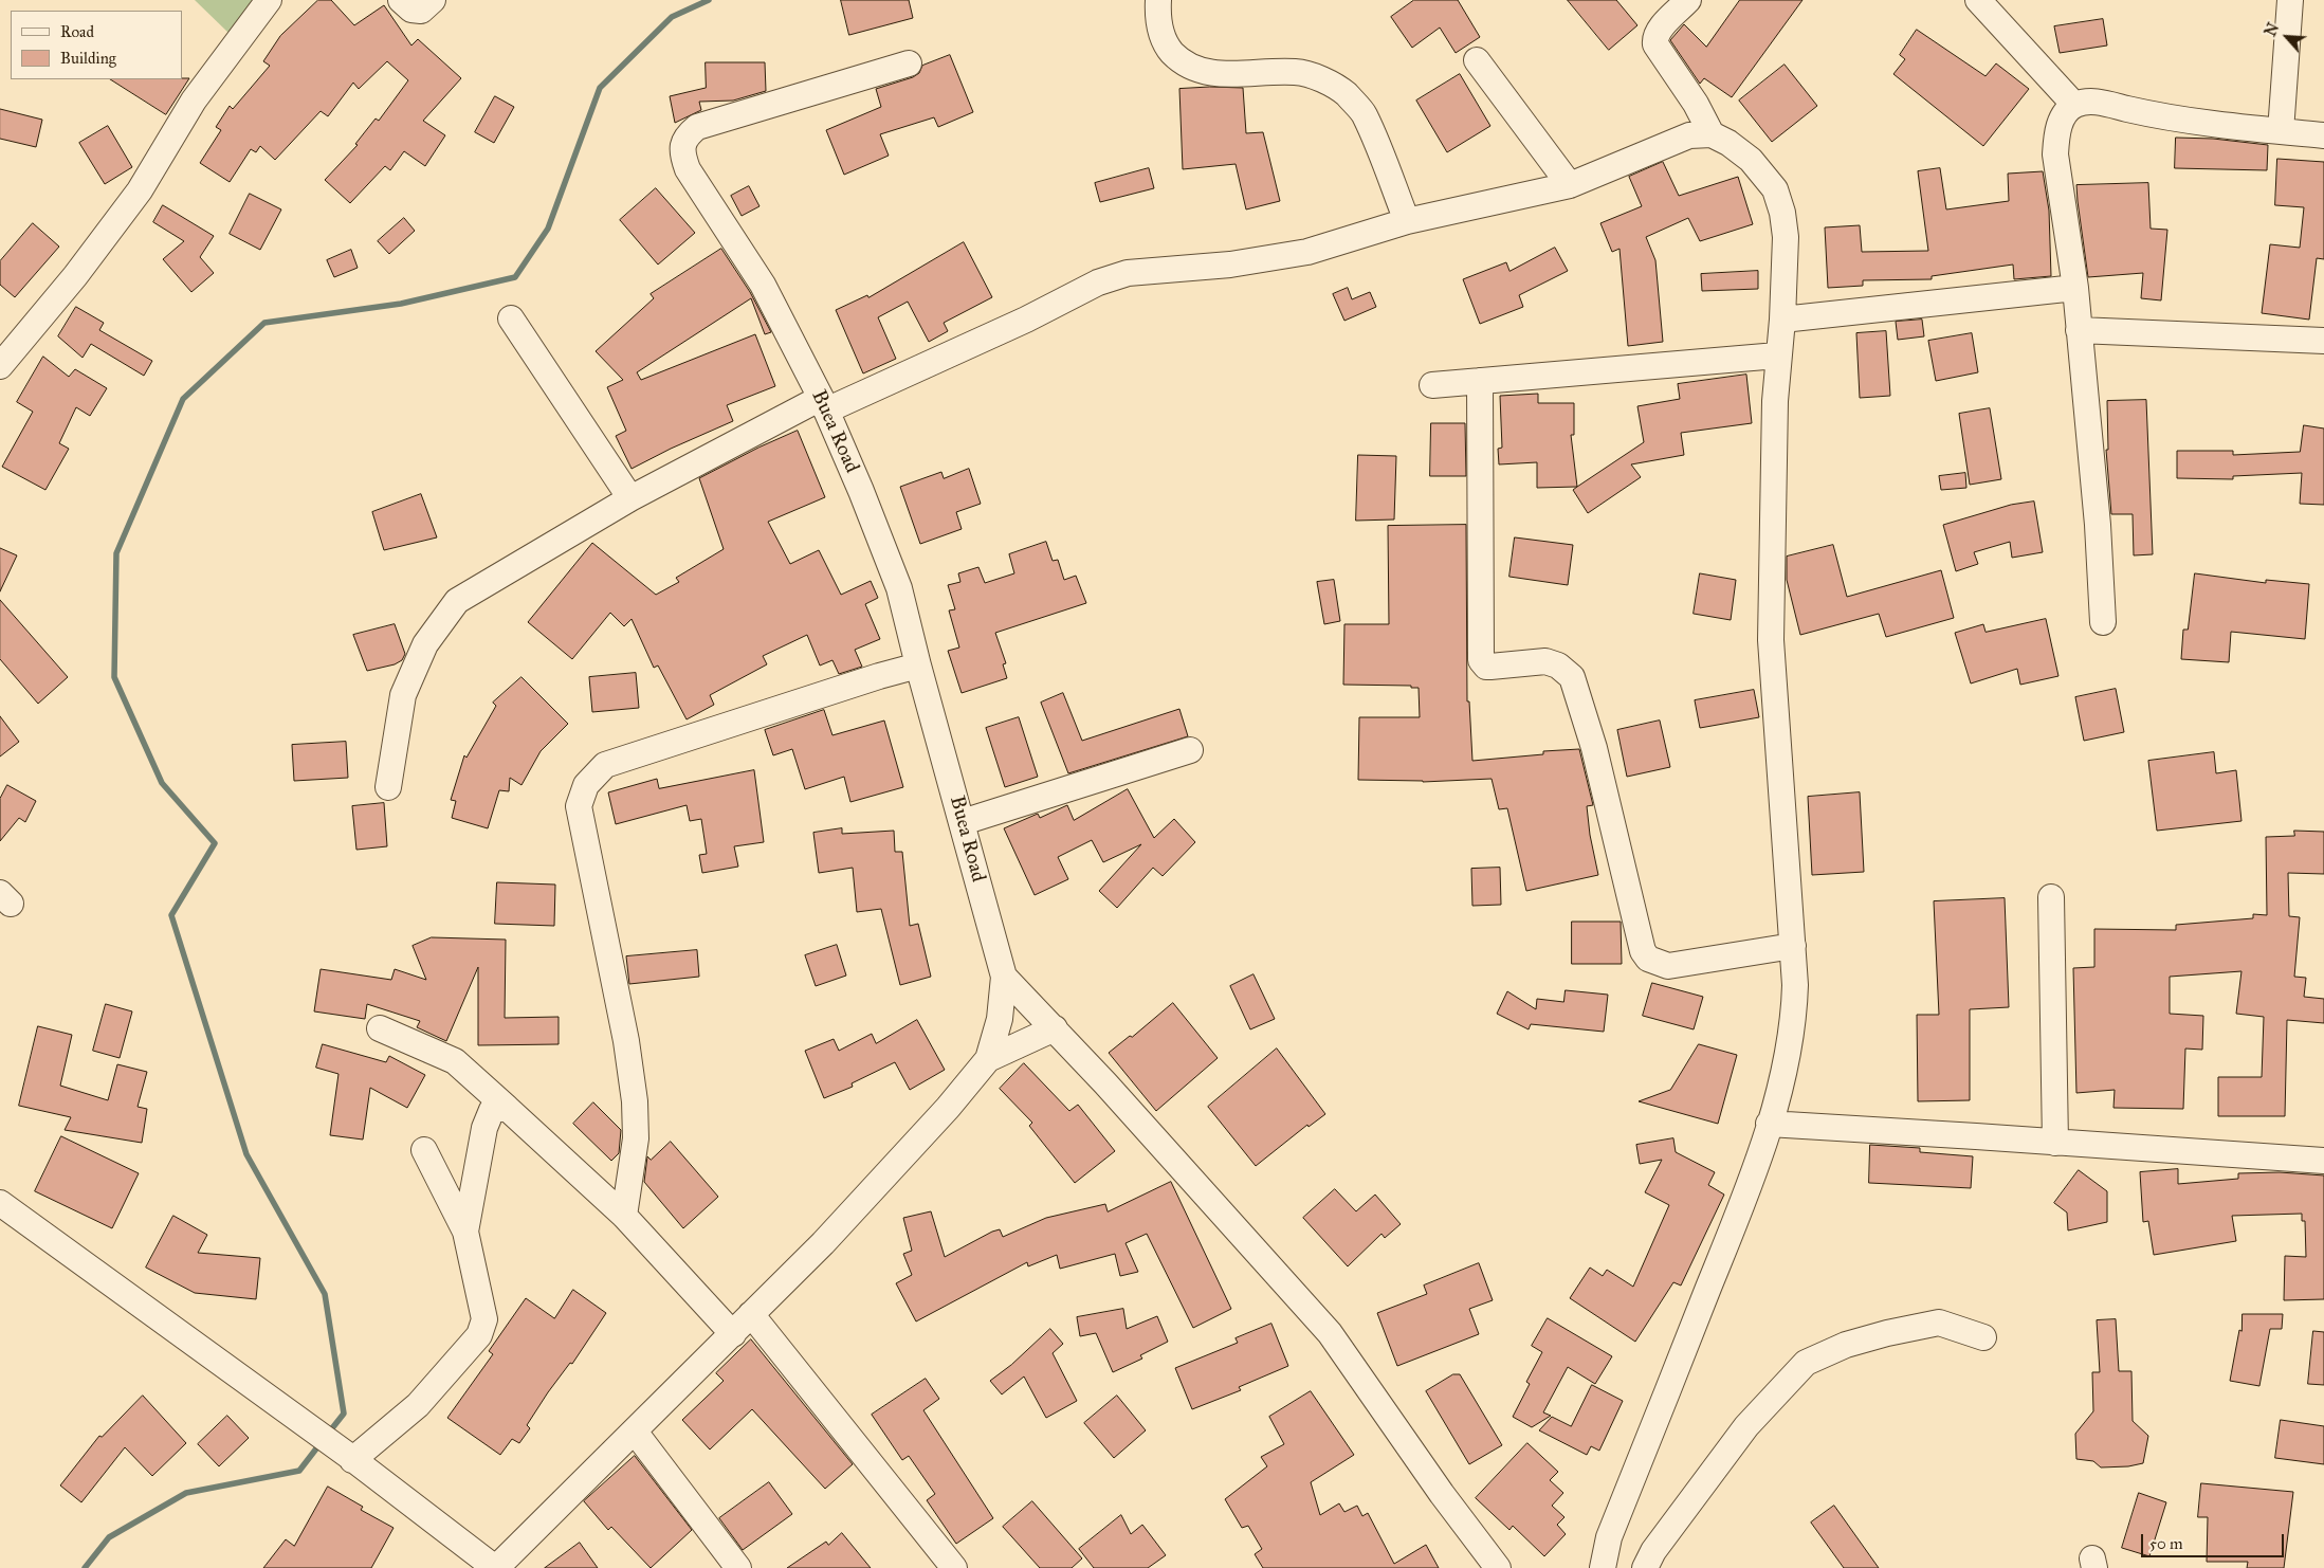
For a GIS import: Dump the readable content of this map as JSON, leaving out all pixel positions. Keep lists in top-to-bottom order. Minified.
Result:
{"streets":{"street":["Buea Road"]},"legend":["Road","Building"],"scale_bar":"50 m","north":"top left"}
